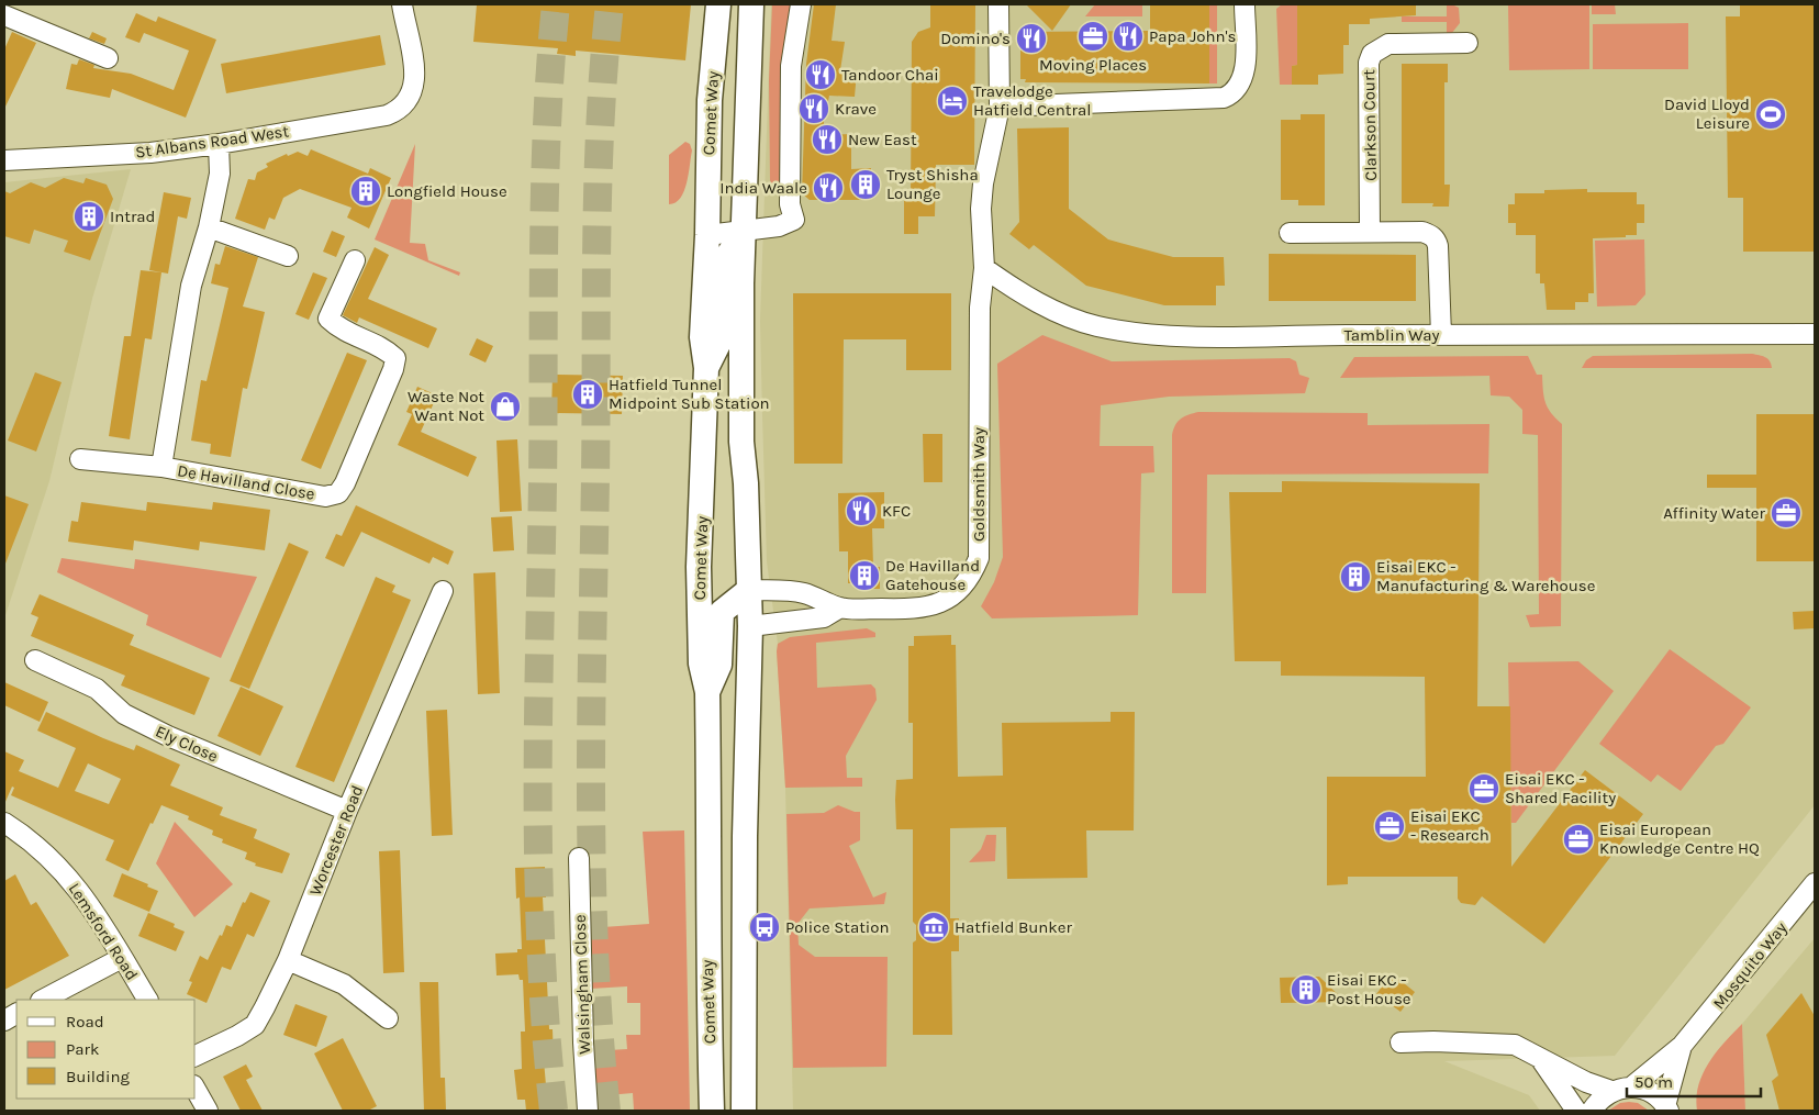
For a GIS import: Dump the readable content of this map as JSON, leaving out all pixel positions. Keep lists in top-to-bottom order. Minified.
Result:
{"streets":{"main road":["Comet Way"],"street":["Clarkson Court","St Albans Road West","Tamblin Way","De Havilland Close","Goldsmith Way","Ely Close","Worcester Road","Lemsford Road","Mosquito Way","Walsingham Close"]},"crossings":[["Comet Way","Goldsmith Way"],["St Albans Road West","De Havilland Close"],["Tamblin Way","Goldsmith Way"],["Ely Close","Worcester Road"]],"places":{"office":["Moving Places","Affinity Water","Eisai EKC - Shared Facility","Eisai EKC - Research","Eisai European Knowledge Centre HQ"],"restaurant":["Papa John's","Domino's","Tandoor Chai","Krave","New East","India Waale","KFC"],"hotel":["Travelodge Hatfield Central"],"sports":["David Lloyd Leisure"],"building":["Tryst Shisha Lounge","Longfield House","Intrad","Hatfield Tunnel Midpoint Sub Station","De Havilland Gatehouse","Eisai EKC - Manufacturing & Warehouse","Eisai EKC - Post House"],"shop":["Waste Not Want Not"],"bus stop":["Police Station"],"museum":["Hatfield Bunker"]},"legend":["Road","Park","Building"],"scale_bar":"50 m"}
